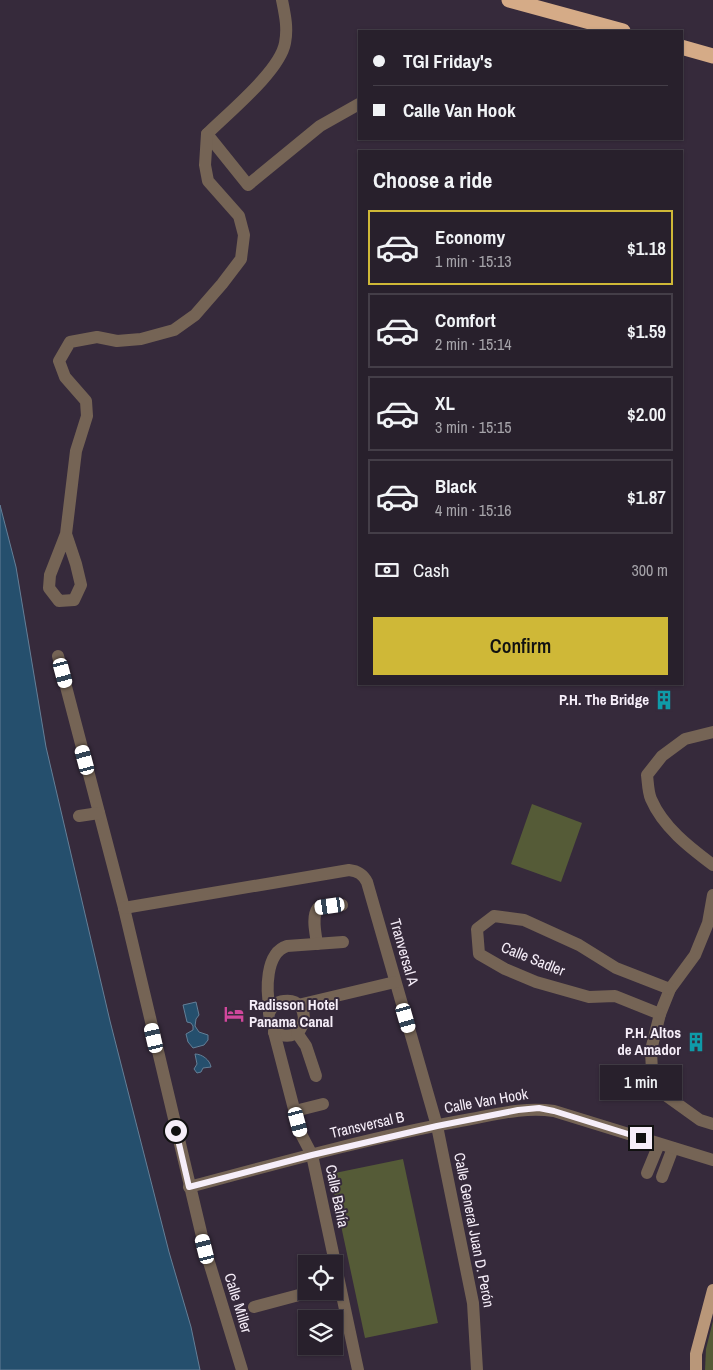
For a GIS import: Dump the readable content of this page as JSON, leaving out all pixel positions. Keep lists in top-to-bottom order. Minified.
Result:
{"streets":{"street":["Tranversal A","Calle Sadler","Calle Van Hook","Transversal B","Calle Bahía","Calle General Juan D. Perón","Calle Miller"]},"crossings":[["Tranversal A","Calle Van Hook"],["Tranversal A","Transversal B"],["Tranversal A","Calle General Juan D. Perón"],["Tranversal A","Calle Miller"],["Calle Van Hook","Transversal B"],["Calle Van Hook","Calle General Juan D. Perón"],["Transversal B","Calle Bahía"],["Transversal B","Calle General Juan D. Perón"],["Transversal B","Calle Miller"]],"places":{"building":["P.H. The Bridge","P.H. Altos de Amador"],"hotel":["Radisson Hotel Panama Canal"]},"page":{"banner":["TGI Friday's","Calle Van Hook"],"heading":"Choose a ride","list":[{"name":"Economy","note":"1 min · 15:13","value":"$1.18"},{"name":"Comfort","note":"2 min · 15:14","value":"$1.59"},{"name":"XL","note":"3 min · 15:15","value":"$2.00"},{"name":"Black","note":"4 min · 15:16","value":"$1.87"}],"pay":["Cash","300 m"],"buttons":"Confirm","bubble":"1 min"}}
